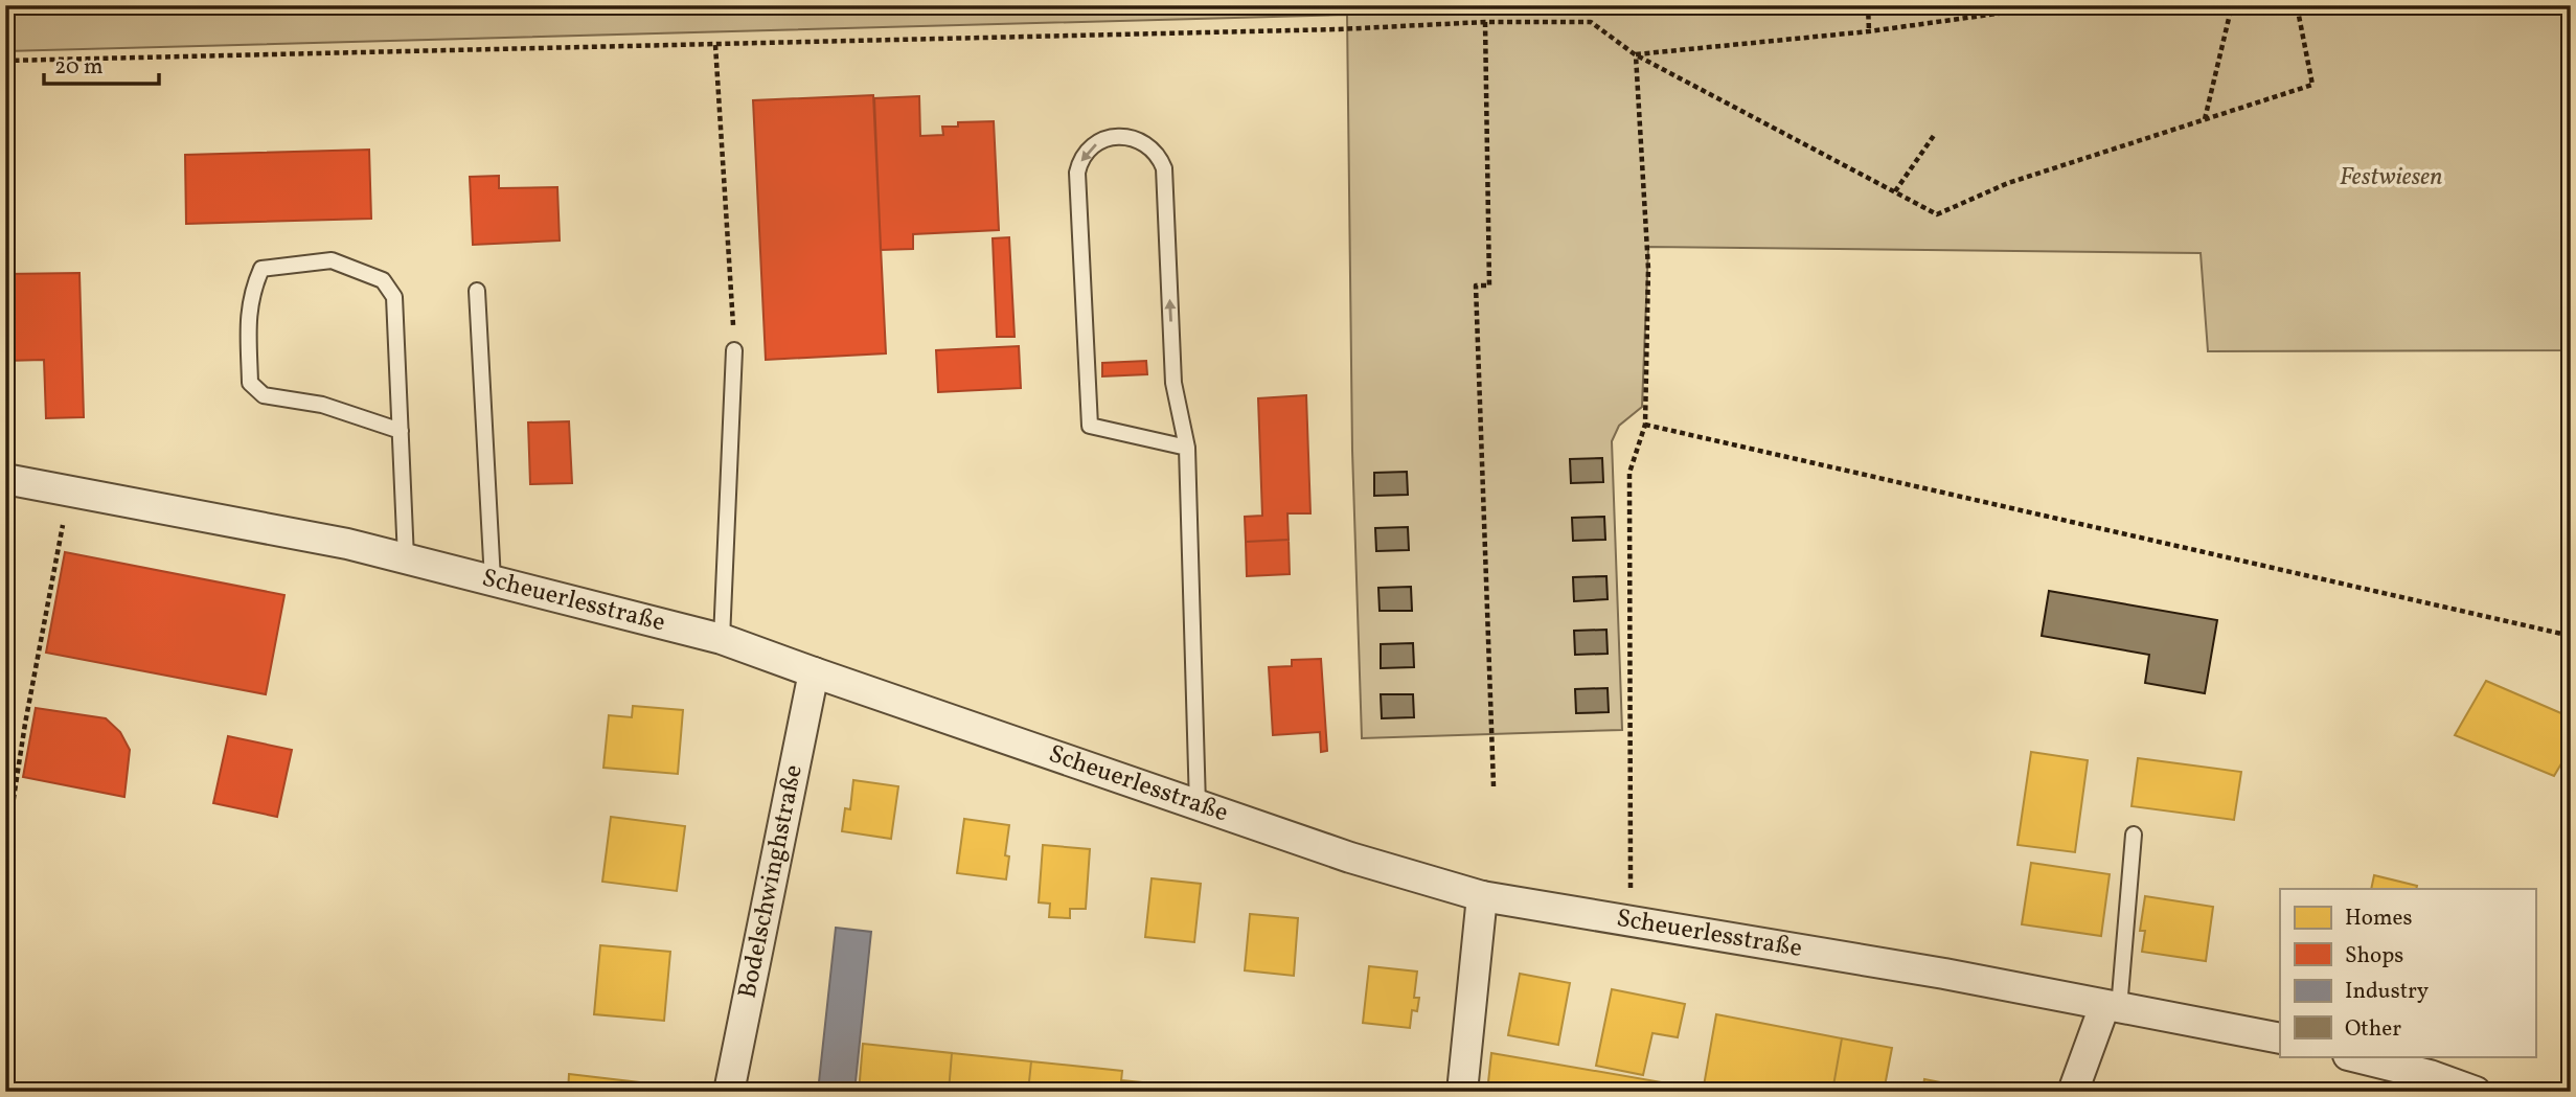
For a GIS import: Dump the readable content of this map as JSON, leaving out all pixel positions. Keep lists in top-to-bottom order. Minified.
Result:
{"streets":{"street":["Scheuerlesstraße","Bodelschwinghstraße"]},"crossings":[["Scheuerlesstraße","Bodelschwinghstraße"]],"parks":["Festwiesen"],"legend":["Homes","Shops","Industry","Other"],"scale_bar":"20 m"}
